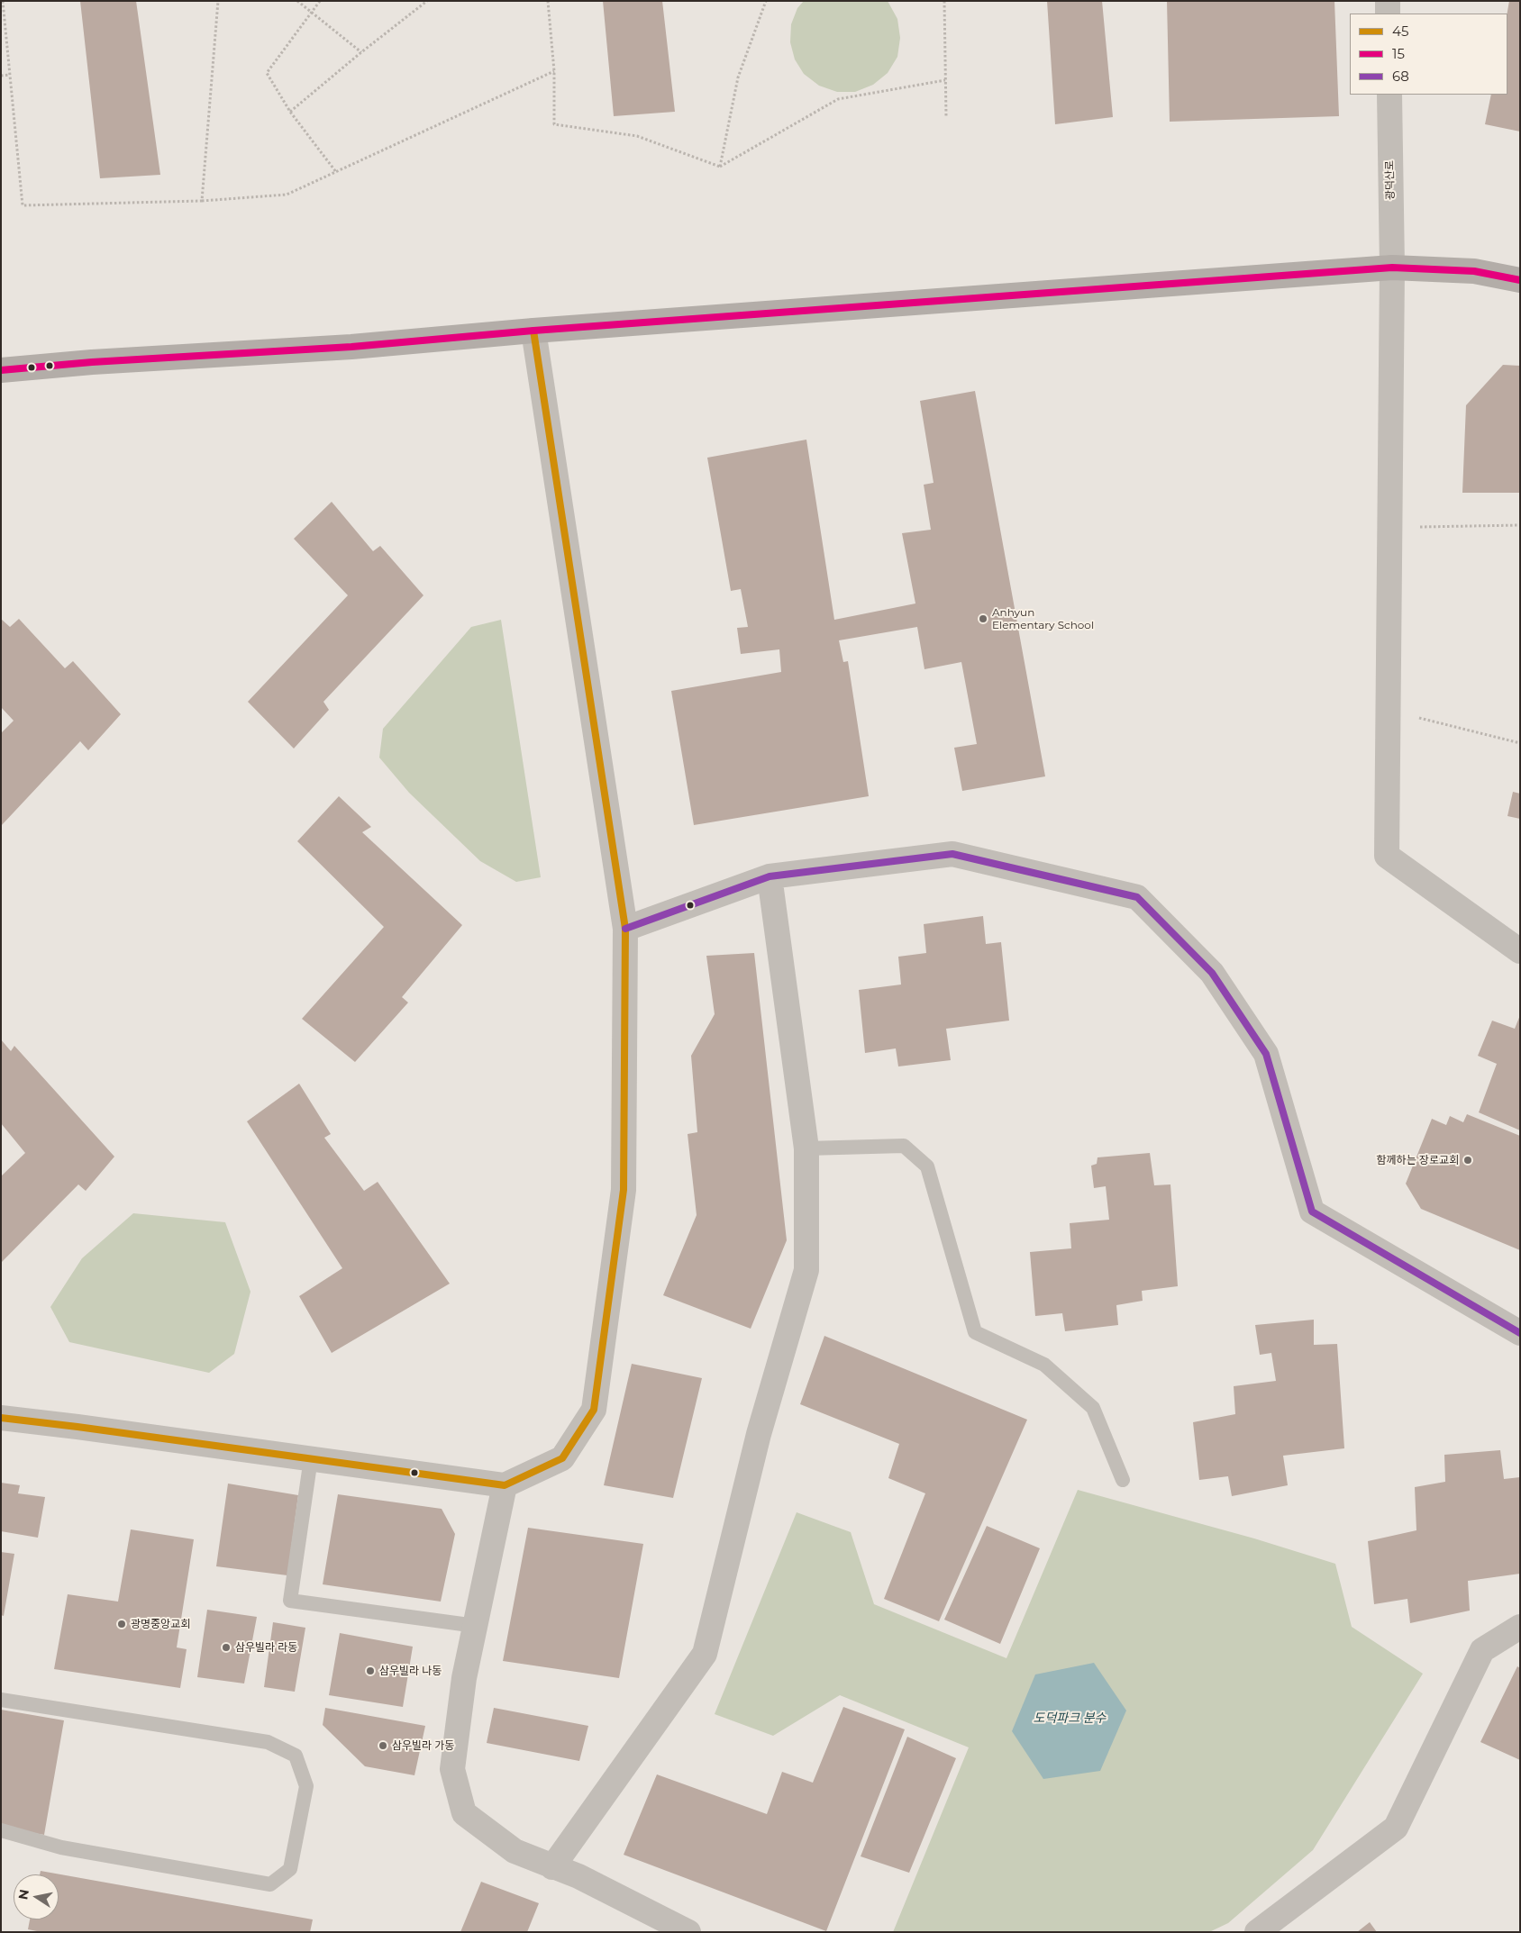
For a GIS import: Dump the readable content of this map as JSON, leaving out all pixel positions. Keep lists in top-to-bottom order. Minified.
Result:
{"streets":{"street":["광덕산로"]},"water":["도덕파크 분수"],"places":["Anhyun Elementary School","함께하는 장로교회","광명중앙교회","삼우빌라 라동","삼우빌라 나동","삼우빌라 가동"],"lines":["transit line 15","transit line 45","transit line 68"],"legend":["45","15","68"],"north":"left"}
